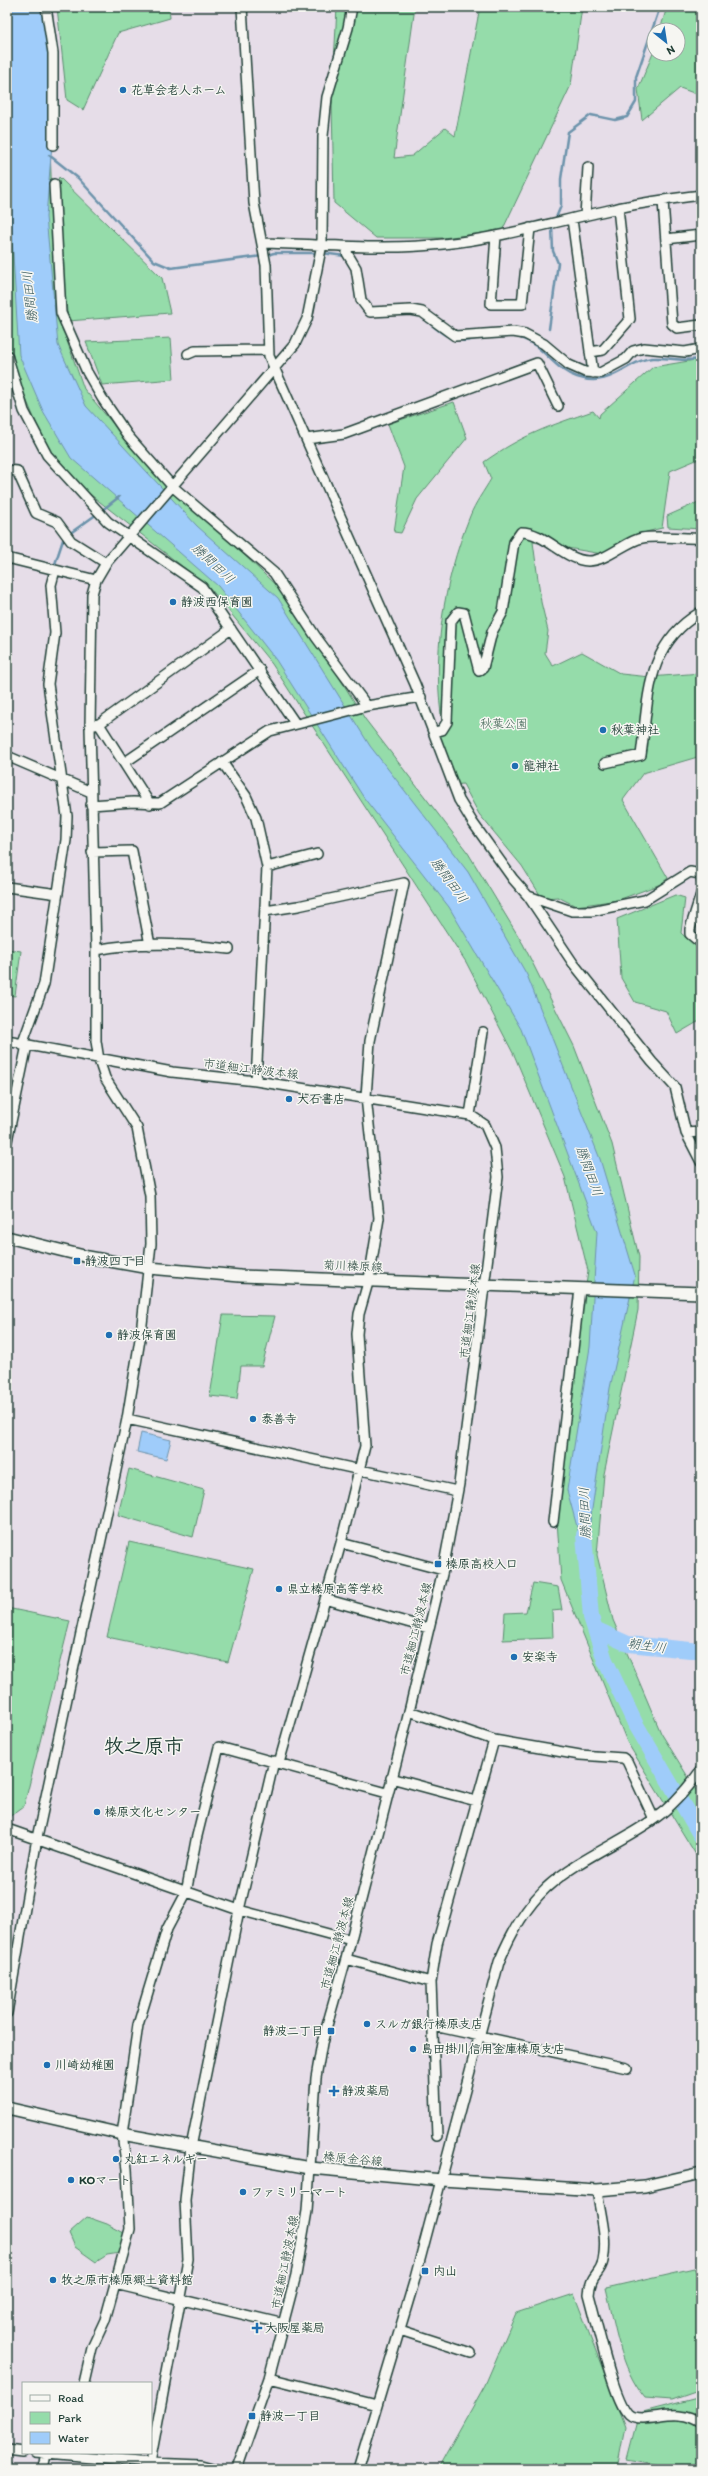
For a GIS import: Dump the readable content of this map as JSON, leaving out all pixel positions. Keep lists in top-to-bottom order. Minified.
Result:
{"streets":{"main road":["菊川榛原線","榛原金谷線"],"street":["市道細江静波本線"]},"crossings":[["市道細江静波本線","菊川榛原線"],["市道細江静波本線","榛原金谷線"]],"districts":["牧之原市"],"water":["勝間田川","朝生川"],"parks":["秋葉公園"],"places":{"other":["花草会老人ホーム","静波西保育園","秋葉神社","龍神社","大石書店","静波保育園","泰善寺","県立榛原高等学校","安楽寺","榛原文化センター","スルガ銀行榛原支店","島田掛川信用金庫榛原支店","川崎幼稚園","丸紅エネルギー","KOマート","ファミリーマート","牧之原市榛原郷土資料館"],"transit":["静波四丁目","榛原高校入口","静波二丁目","内山","静波一丁目"],"health":["静波薬局","大阪屋薬局"]},"legend":["Road","Park","Water"],"north":"bottom right"}
